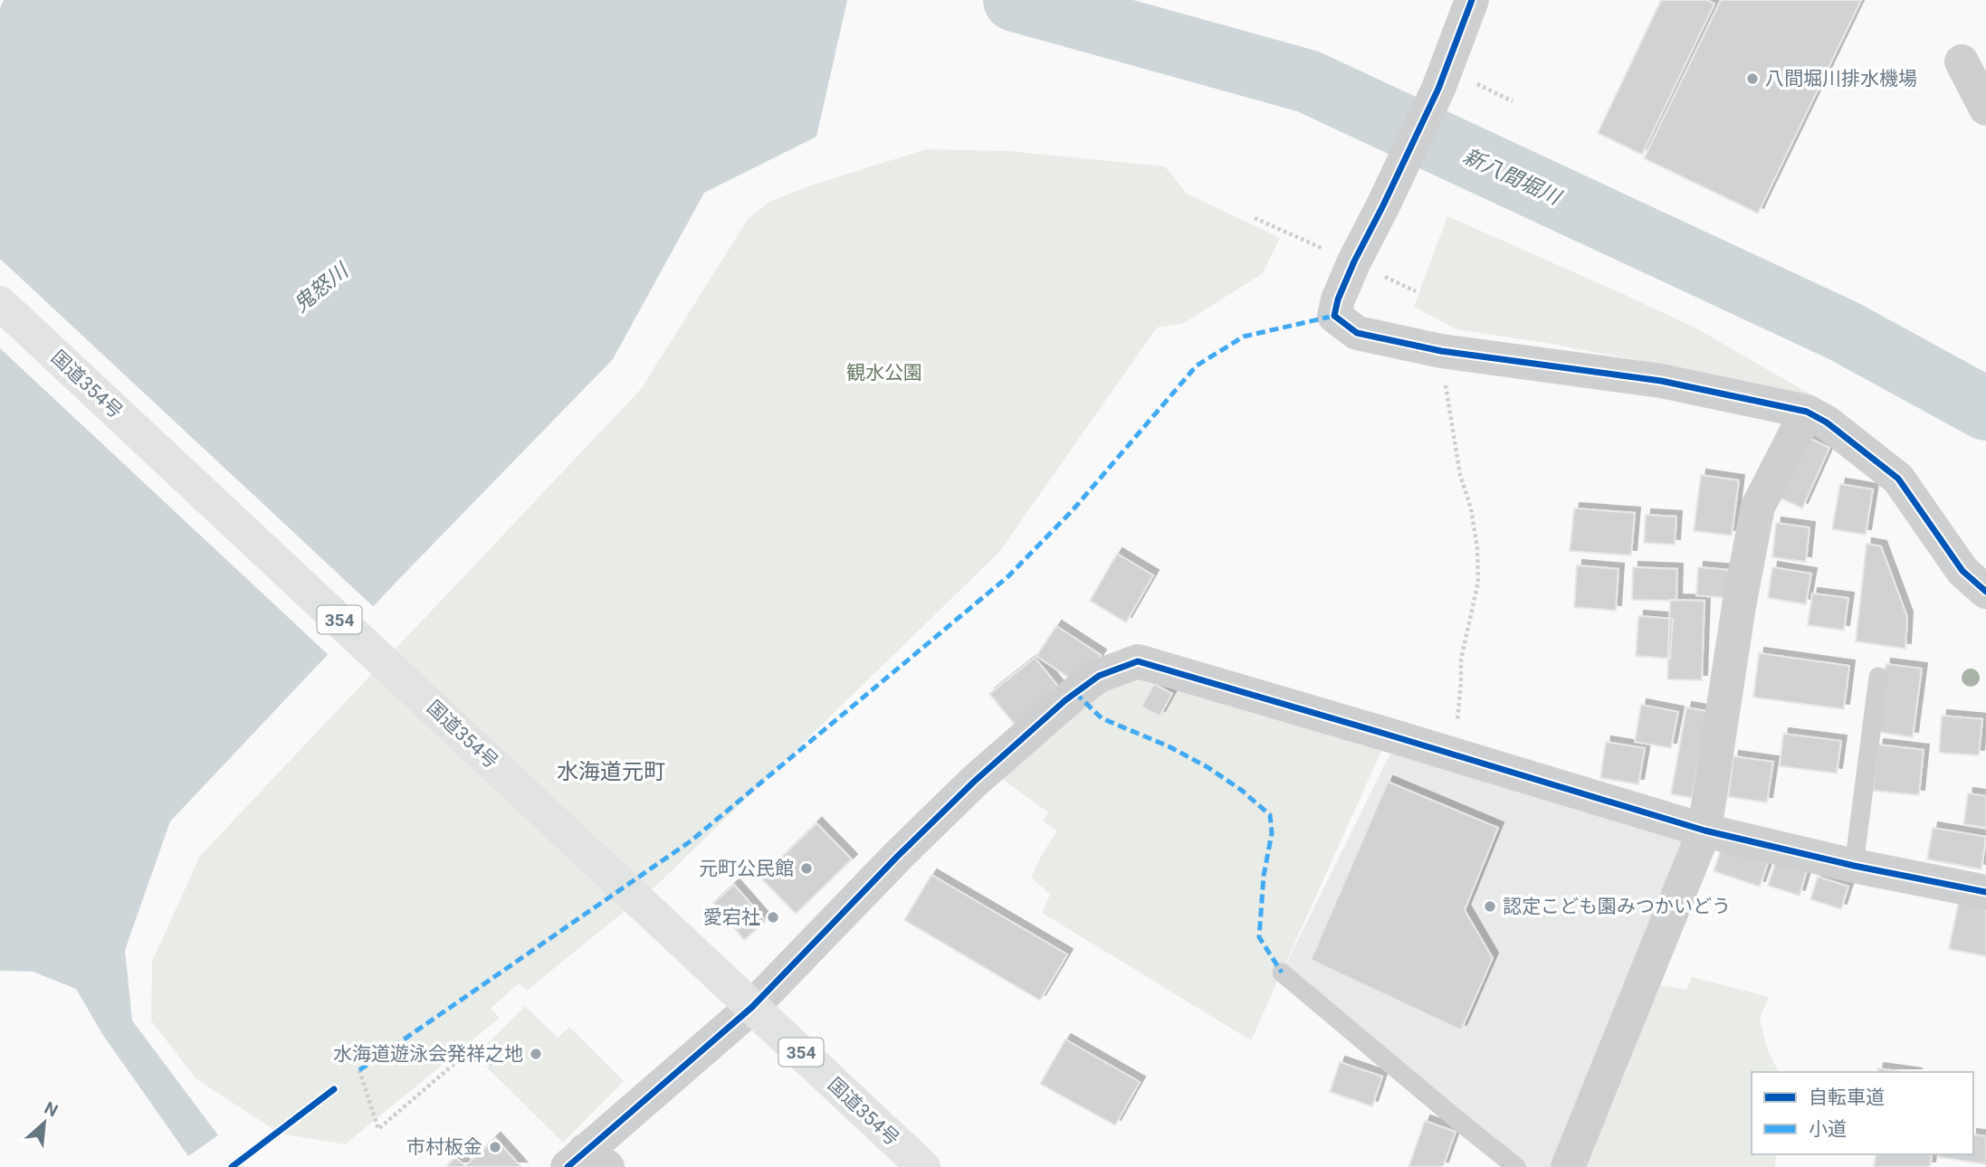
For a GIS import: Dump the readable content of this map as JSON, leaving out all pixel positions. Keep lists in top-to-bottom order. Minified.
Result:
{"streets":{"highway":["国道354号","354"]},"districts":["水海道元町"],"water":["新八間堀川","鬼怒川"],"parks":["観水公園"],"places":["八間堀川排水機場","元町公民館","認定こども園みつかいどう","愛宕社","水海道遊泳会発祥之地","市村板金"],"legend":["自転車道","小道"],"north":"top right"}
